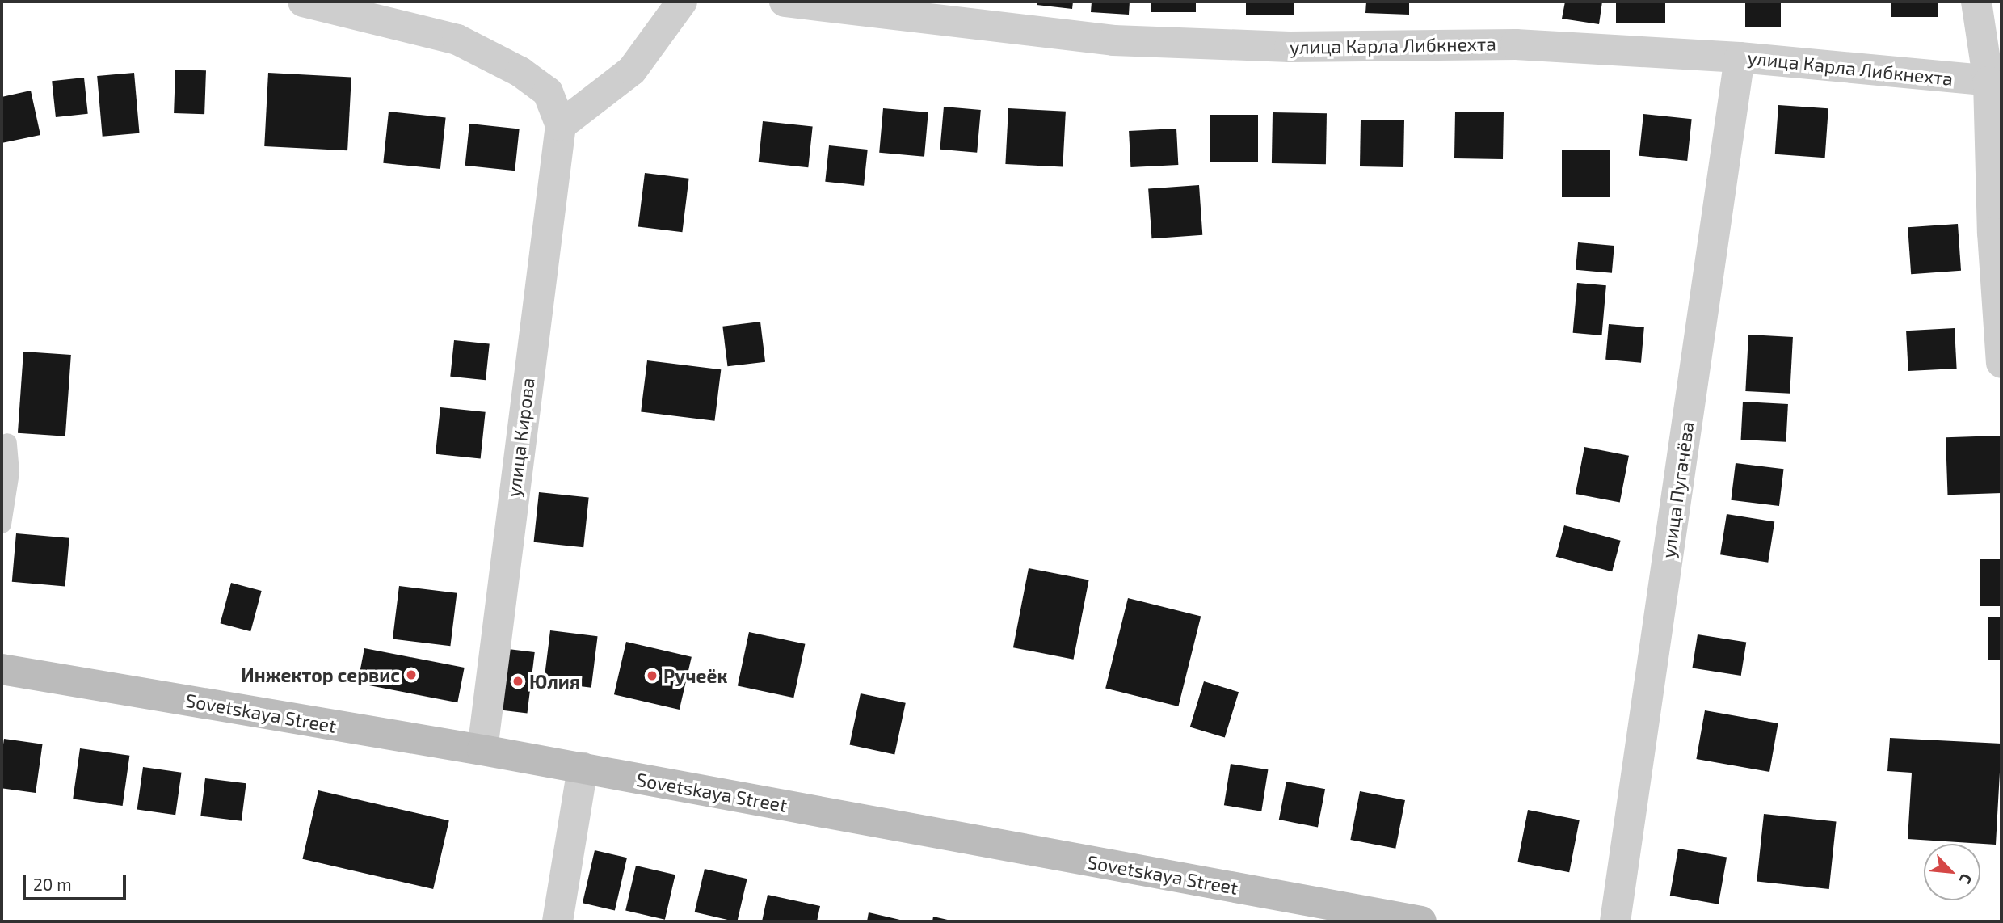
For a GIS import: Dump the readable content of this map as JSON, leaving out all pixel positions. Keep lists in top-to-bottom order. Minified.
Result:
{"streets":{"main road":["Sovetskaya Street"],"street":["улица Карла Либкнехта","улица Кирова","улица Пугачёва"]},"crossings":[["улица Карла Либкнехта","улица Пугачёва"],["улица Кирова","Sovetskaya Street"]],"places":["Инжектор сервис","Ручеёк","Юлия"],"scale_bar":"20 m","north":"bottom right"}
